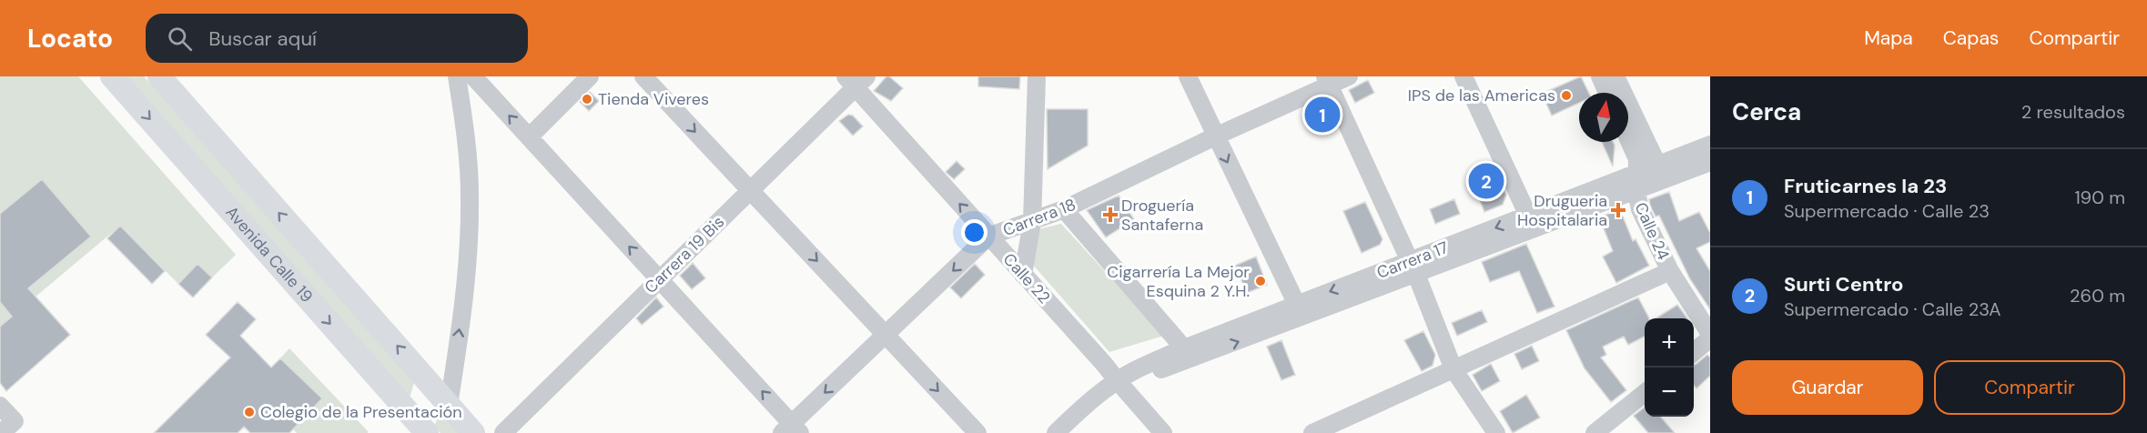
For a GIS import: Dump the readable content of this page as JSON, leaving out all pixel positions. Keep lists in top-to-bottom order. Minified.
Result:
{"streets":{"main road":["Avenida Calle 19"],"street":["Carrera 18","Calle 24","Carrera 19 Bis","Carrera 17","Calle 22"]},"crossings":[["Carrera 18","Calle 22"],["Calle 24","Carrera 17"],["Carrera 19 Bis","Calle 22"],["Carrera 17","Calle 22"]],"one_way":["Carrera 18"],"places":{"other":["IPS de las Americas","Tienda Viveres","Cigarrería La Mejor Esquina 2 Y.H.","Colegio de la Presentación"],"health":["Drugueria Hospitalaria","Droguería Santaferna"]},"north":"top","page":{"header":"Locato","search":"Buscar aquí","nav":["Mapa","Capas","Compartir"],"heading":["Cerca","2 resultados"],"pins":["1","2"],"list":[{"mark":"1","name":"Fruticarnes la 23","note":"Supermercado · Calle 23","value":"190 m"},{"mark":"2","name":"Surti Centro","note":"Supermercado · Calle 23A","value":"260 m"}],"map_buttons":["+","−"],"buttons":["Guardar","Compartir"]}}
